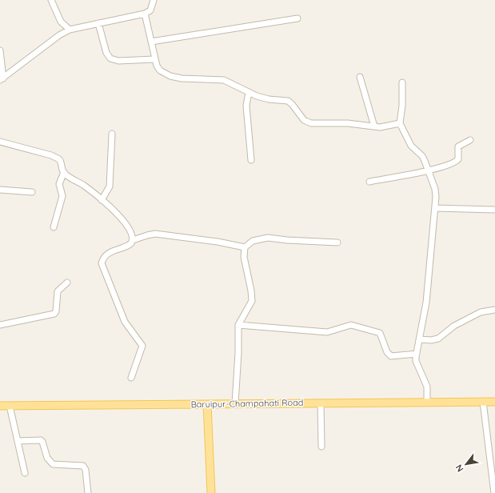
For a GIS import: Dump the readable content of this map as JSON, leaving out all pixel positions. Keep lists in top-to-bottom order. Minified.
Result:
{"streets":{"main road":["Baruipur-Champahati Road"]},"north":"bottom left"}
